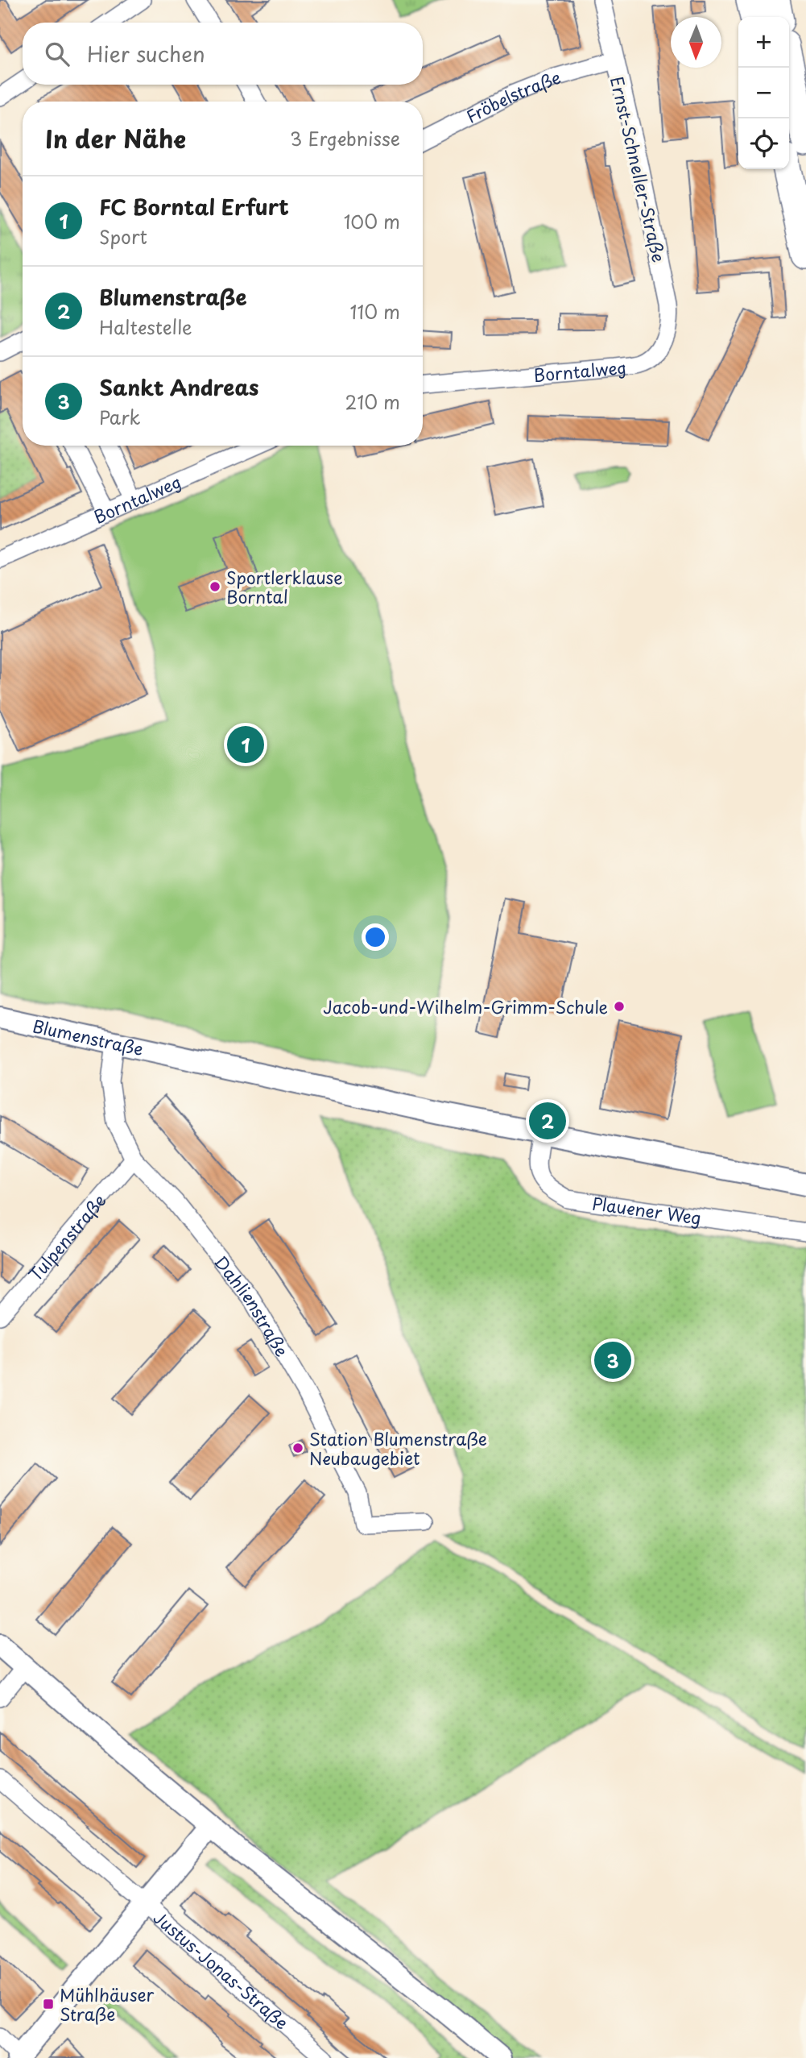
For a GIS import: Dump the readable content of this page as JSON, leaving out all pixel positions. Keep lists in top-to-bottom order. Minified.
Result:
{"streets":{"street":["Fröbelstraße","Ernst-Schneller-Straße","Borntalweg","Blumenstraße","Plauener Weg","Tulpenstraße","Dahlienstraße","Justus-Jonas-Straße"]},"crossings":[["Fröbelstraße","Ernst-Schneller-Straße"],["Ernst-Schneller-Straße","Borntalweg"],["Blumenstraße","Plauener Weg"],["Blumenstraße","Dahlienstraße"],["Tulpenstraße","Dahlienstraße"]],"places":{"other":["Sportlerklause Borntal","Jacob-und-Wilhelm-Grimm-Schule","Station Blumenstraße Neubaugebiet"],"transit":["Mühlhäuser Straße"]},"north":"bottom","page":{"map_buttons":["+","−"],"search":"Hier suchen","heading":["In der Nähe","3 Ergebnisse"],"list":[{"mark":"1","name":"FC Borntal Erfurt","note":"Sport","value":"100 m"},{"mark":"2","name":"Blumenstraße","note":"Haltestelle","value":"110 m"},{"mark":"3","name":"Sankt Andreas","note":"Park","value":"210 m"}],"pins":["1","2","3"]}}
